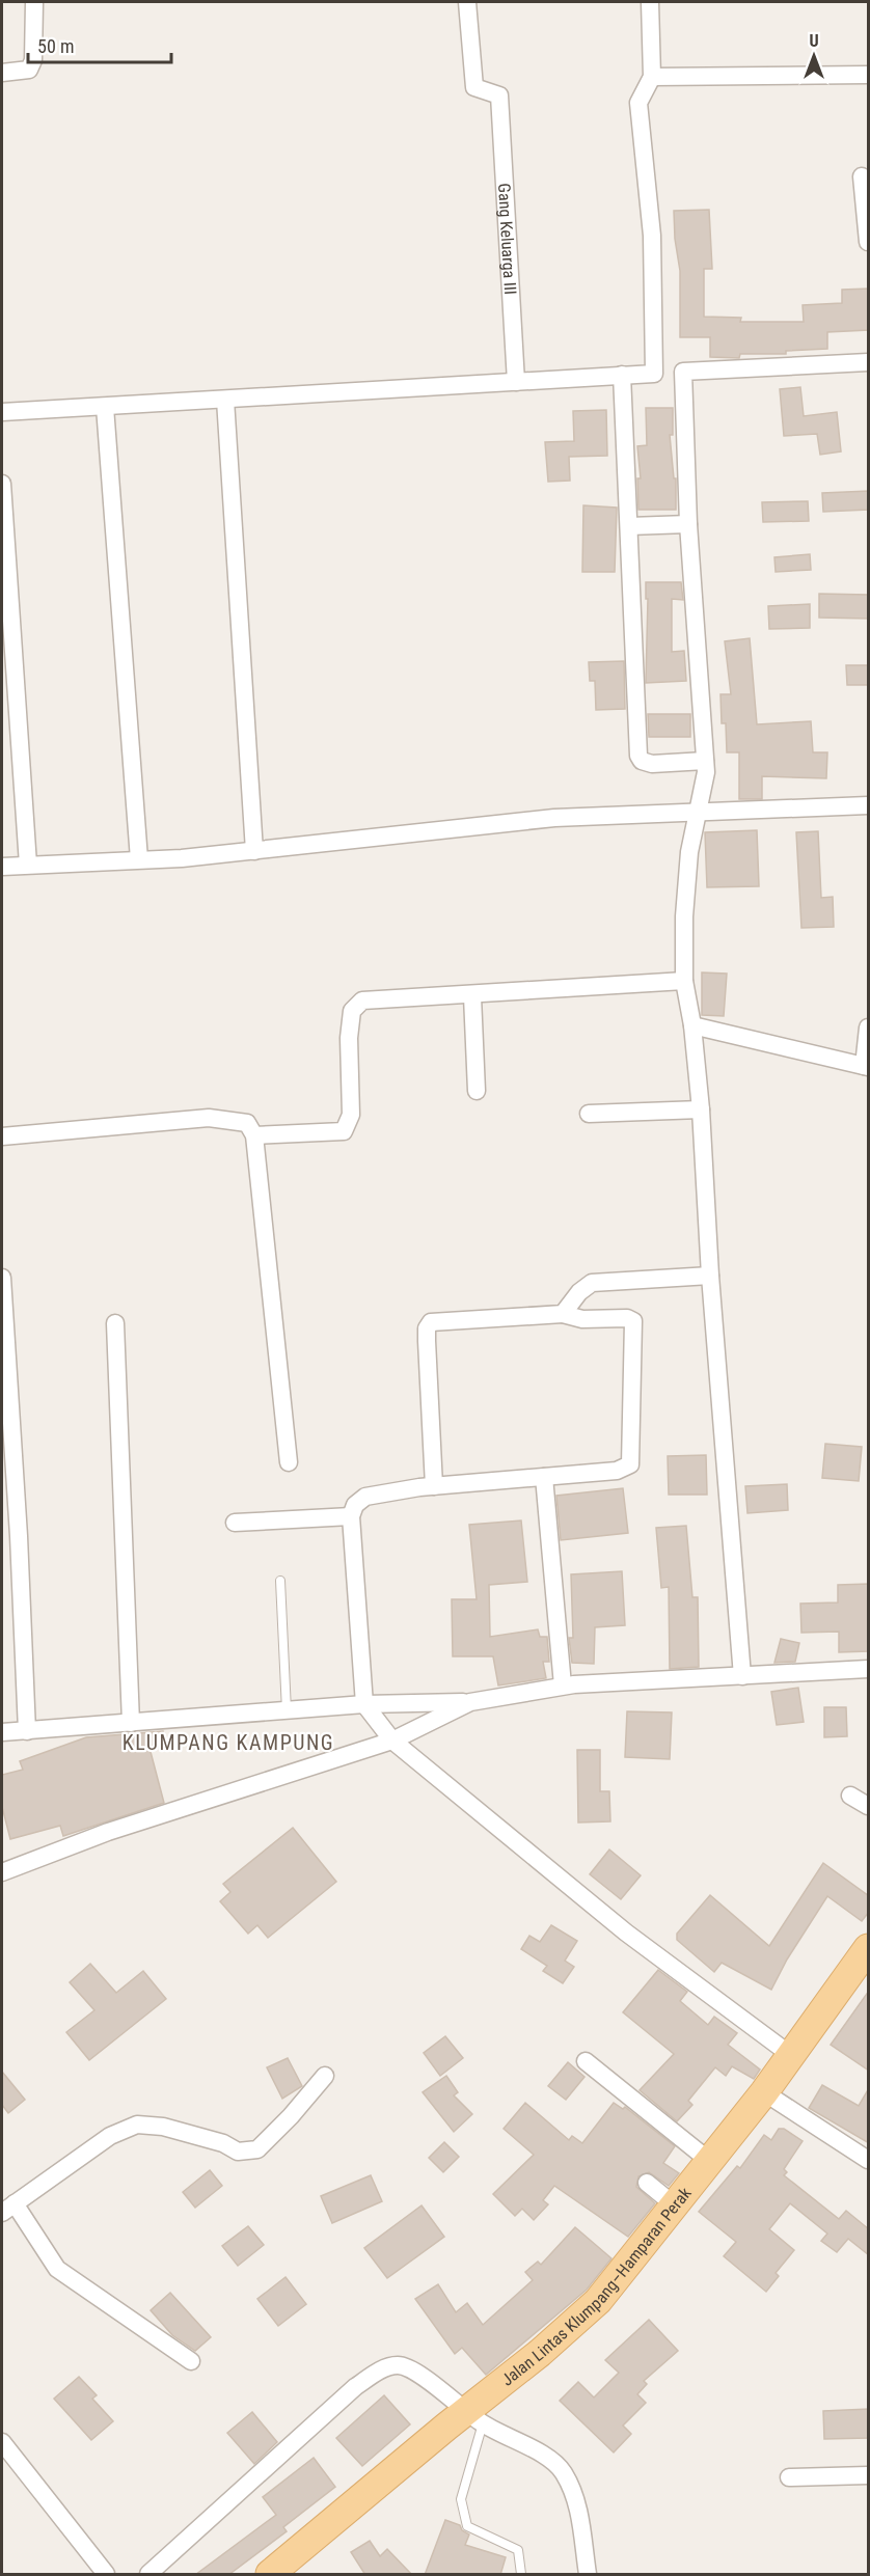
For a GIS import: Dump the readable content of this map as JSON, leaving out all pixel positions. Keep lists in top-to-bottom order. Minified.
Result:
{"streets":{"main road":["Jalan Lintas Klumpang–Hamparan Perak"],"street":["Gang Keluarga III"]},"districts":["KLUMPANG KAMPUNG"],"scale_bar":"50 m","north":"top"}
